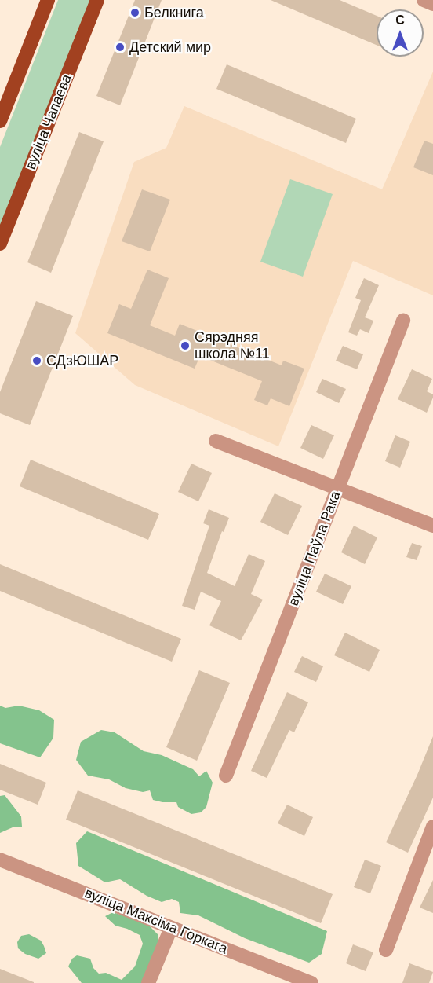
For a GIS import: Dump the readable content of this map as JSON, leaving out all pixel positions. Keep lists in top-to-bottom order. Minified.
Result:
{"streets":{"main road":["вуліца Чапаева"],"street":["вуліца Паўла Рака","вуліца Максіма Горкага"]},"places":["Белкнига","Детский мир","Сярэдняя школа №11","СДзЮШАР"],"north":"top"}
